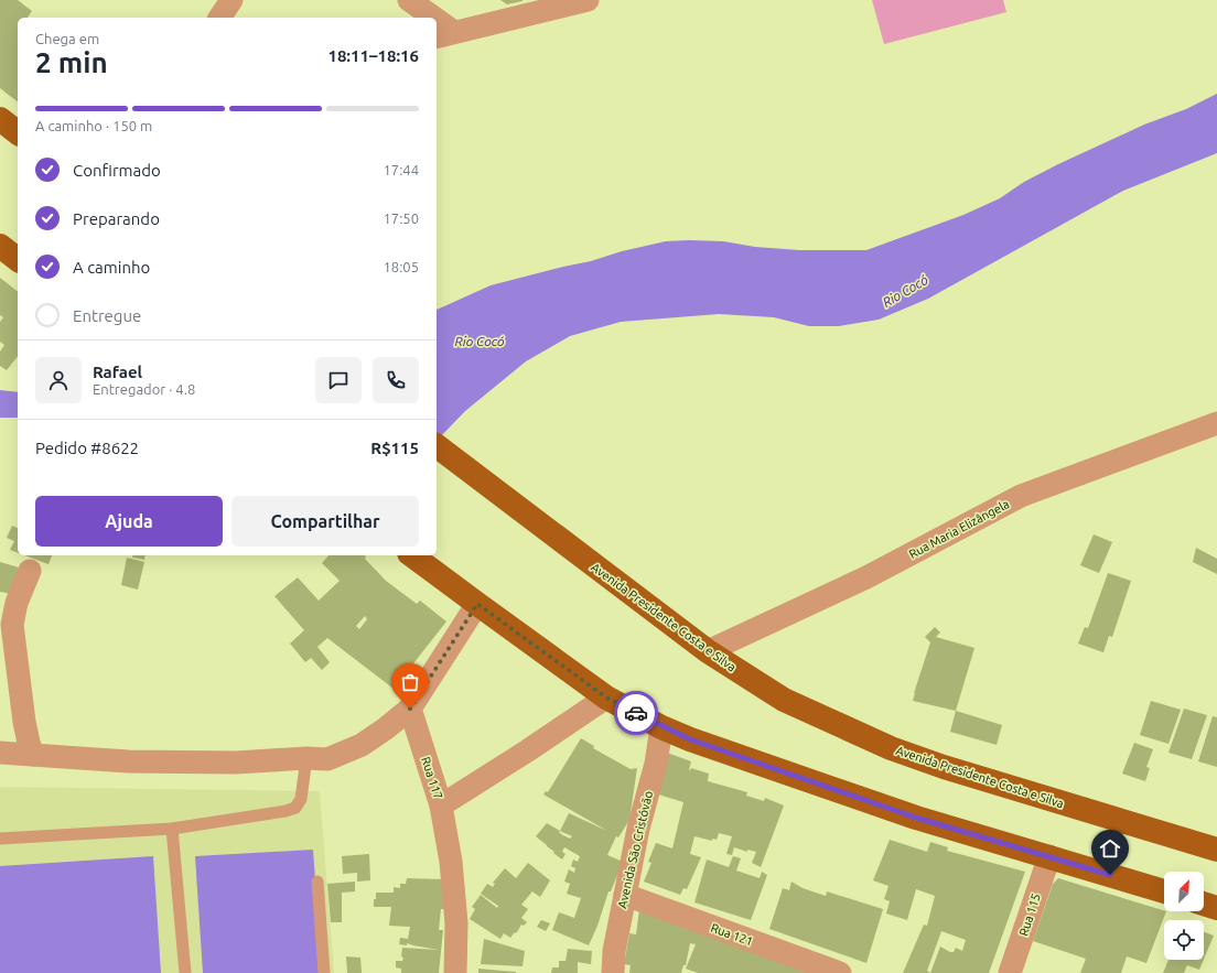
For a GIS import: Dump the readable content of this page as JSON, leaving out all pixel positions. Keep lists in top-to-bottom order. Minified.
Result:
{"streets":{"main road":["Avenida Presidente Costa e Silva"],"street":["Rua Maria Elizângela","Rua 117","Avenida São Cristóvão","Rua 115","Rua 121"]},"crossings":[["Rua Maria Elizângela","Avenida Presidente Costa e Silva"],["Avenida São Cristóvão","Rua 121"]],"water":["Rio Cocó"],"north":"top right","page":{"heading":["2 min","Chega em","18:11–18:16"],"panel":["Rafael","Entregador · 4.8","Pedido #8622","R$115"],"bar":"A caminho · 150 m","list":[["Confirmado","17:44"],["Preparando","17:50"],["A caminho","18:05"],"Entregue"],"buttons":["Ajuda","Compartilhar"]}}
